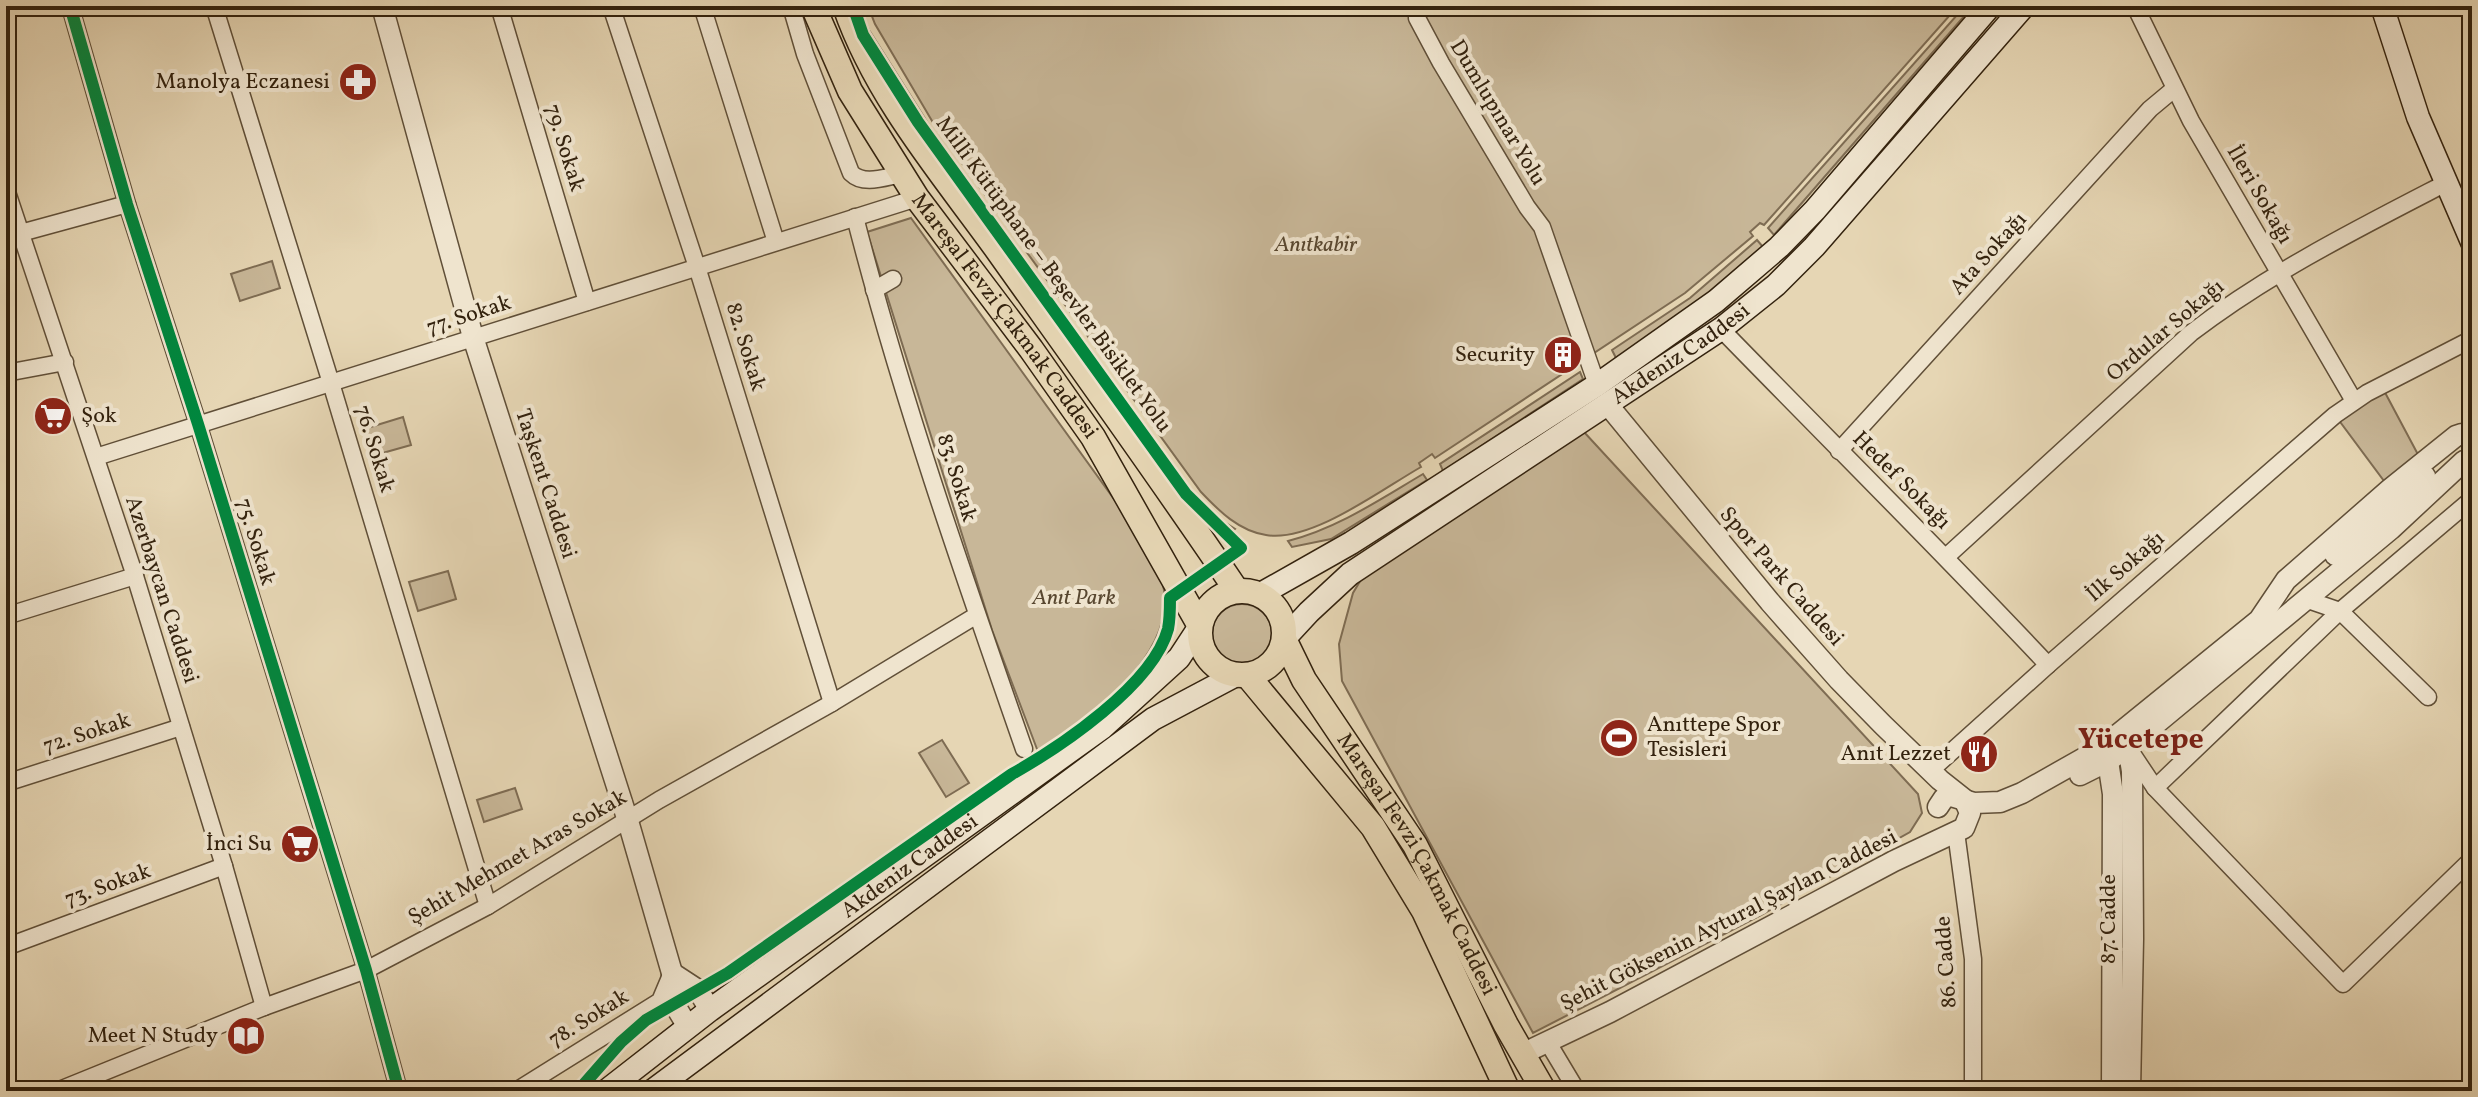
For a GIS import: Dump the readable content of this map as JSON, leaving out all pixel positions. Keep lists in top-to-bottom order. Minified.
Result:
{"streets":{"main road":["Mareşal Fevzi Çakmak Caddesi","Akdeniz Caddesi"],"street":["Dumlupınar Yolu","79. Sokak","İleri Sokağı","Ata Sokağı","77. Sokak","Ordular Sokağı","82. Sokak","76. Sokak","83. Sokak","Hedef Sokağı","Taşkent Caddesi","75. Sokak","İlk Sokağı","Spor Park Caddesi","Azerbaycan Caddesi","72. Sokak","Şehit Mehmet Aras Sokak","73. Sokak","87. Cadde","Şehit Göksenin Aytural Şaylan Caddesi","86. Cadde","78. Sokak"],"cycle path":["Millî Kütüphane – Beşevler Bisiklet Yolu"]},"crossings":[["Dumlupınar Yolu","Akdeniz Caddesi"],["79. Sokak","77. Sokak"],["İleri Sokağı","Ata Sokağı"],["İleri Sokağı","Ordular Sokağı"],["İleri Sokağı","İlk Sokağı"],["Ata Sokağı","Hedef Sokağı"],["77. Sokak","Mareşal Fevzi Çakmak Caddesi"],["77. Sokak","82. Sokak"],["77. Sokak","76. Sokak"],["77. Sokak","83. Sokak"],["77. Sokak","Taşkent Caddesi"],["77. Sokak","75. Sokak"],["77. Sokak","Azerbaycan Caddesi"],["Mareşal Fevzi Çakmak Caddesi","Akdeniz Caddesi"],["Mareşal Fevzi Çakmak Caddesi","Şehit Göksenin Aytural Şaylan Caddesi"],["Ordular Sokağı","Hedef Sokağı"],["82. Sokak","Şehit Mehmet Aras Sokak"],["Akdeniz Caddesi","Hedef Sokağı"],["Akdeniz Caddesi","Taşkent Caddesi"],["Akdeniz Caddesi","Spor Park Caddesi"],["76. Sokak","Şehit Mehmet Aras Sokak"],["83. Sokak","Şehit Mehmet Aras Sokak"],["Hedef Sokağı","İlk Sokağı"],["Taşkent Caddesi","Şehit Mehmet Aras Sokak"],["Taşkent Caddesi","78. Sokak"],["75. Sokak","Şehit Mehmet Aras Sokak"],["İlk Sokağı","Spor Park Caddesi"],["Spor Park Caddesi","Şehit Göksenin Aytural Şaylan Caddesi"],["Spor Park Caddesi","86. Cadde"],["Azerbaycan Caddesi","72. Sokak"],["Azerbaycan Caddesi","Şehit Mehmet Aras Sokak"],["Azerbaycan Caddesi","73. Sokak"],["87. Cadde","Şehit Göksenin Aytural Şaylan Caddesi"],["Şehit Göksenin Aytural Şaylan Caddesi","86. Cadde"]],"districts":["Yücetepe"],"parks":["Anıtkabir","Anıt Park"],"places":{"pharmacy":["Manolya Eczanesi"],"building":["Security"],"supermarket":["Şok","İnci Su"],"sports":["Anıttepe Spor Tesisleri"],"restaurant":["Anıt Lezzet"],"library":["Meet N Study"]}}
